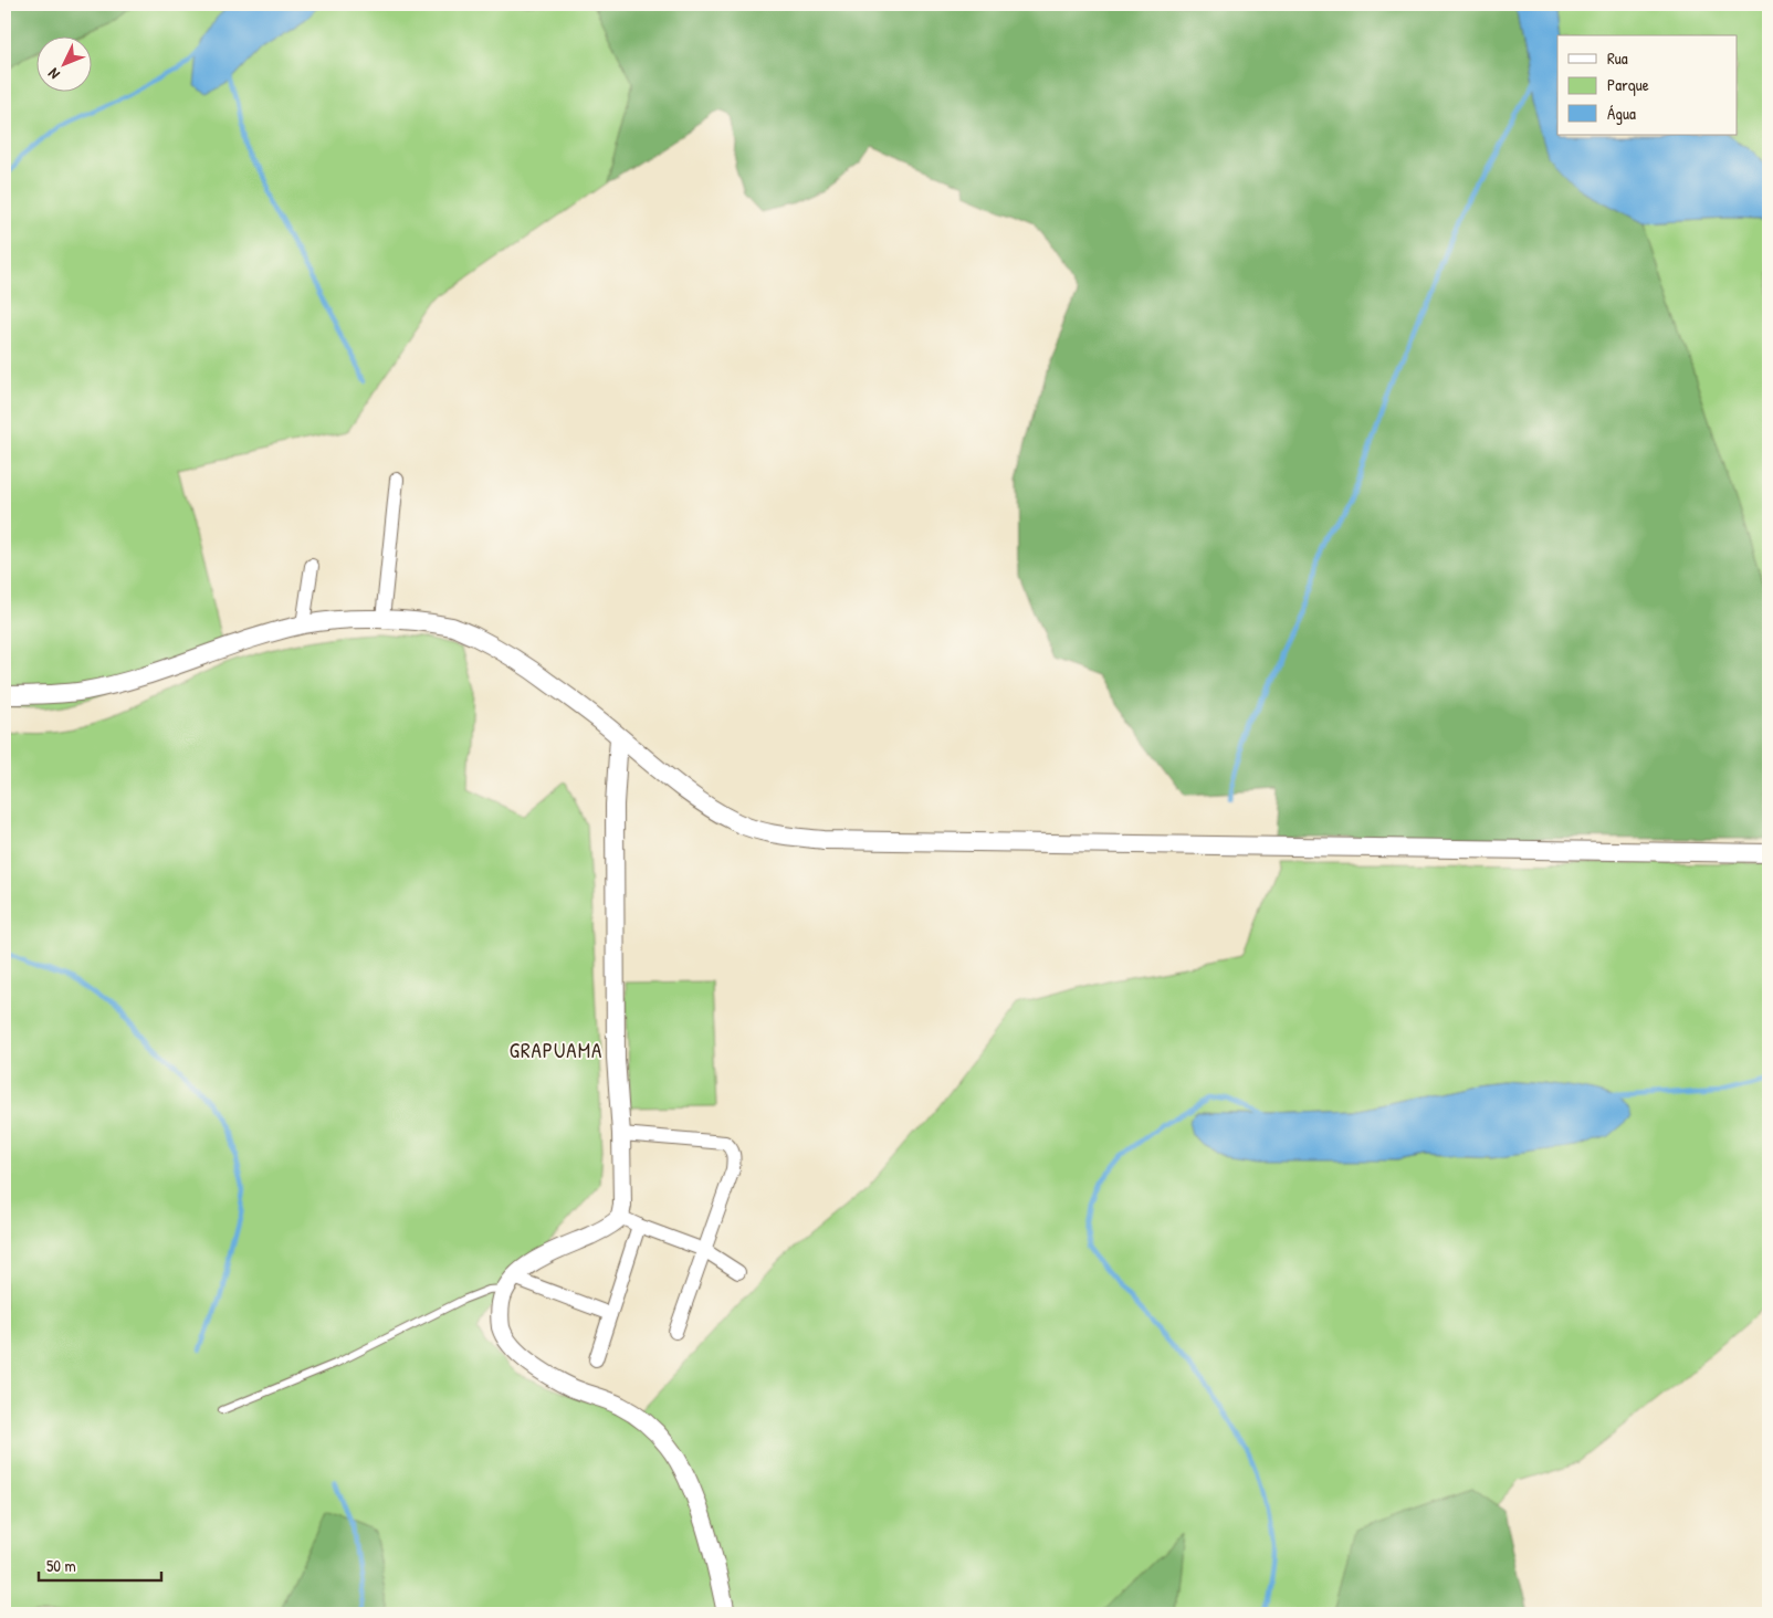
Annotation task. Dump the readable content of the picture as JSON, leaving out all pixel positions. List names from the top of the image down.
{
  "districts": ["GRAPUAMA"],
  "legend": ["Rua", "Parque", "Água"],
  "scale_bar": "50 m",
  "north": "bottom left"
}
